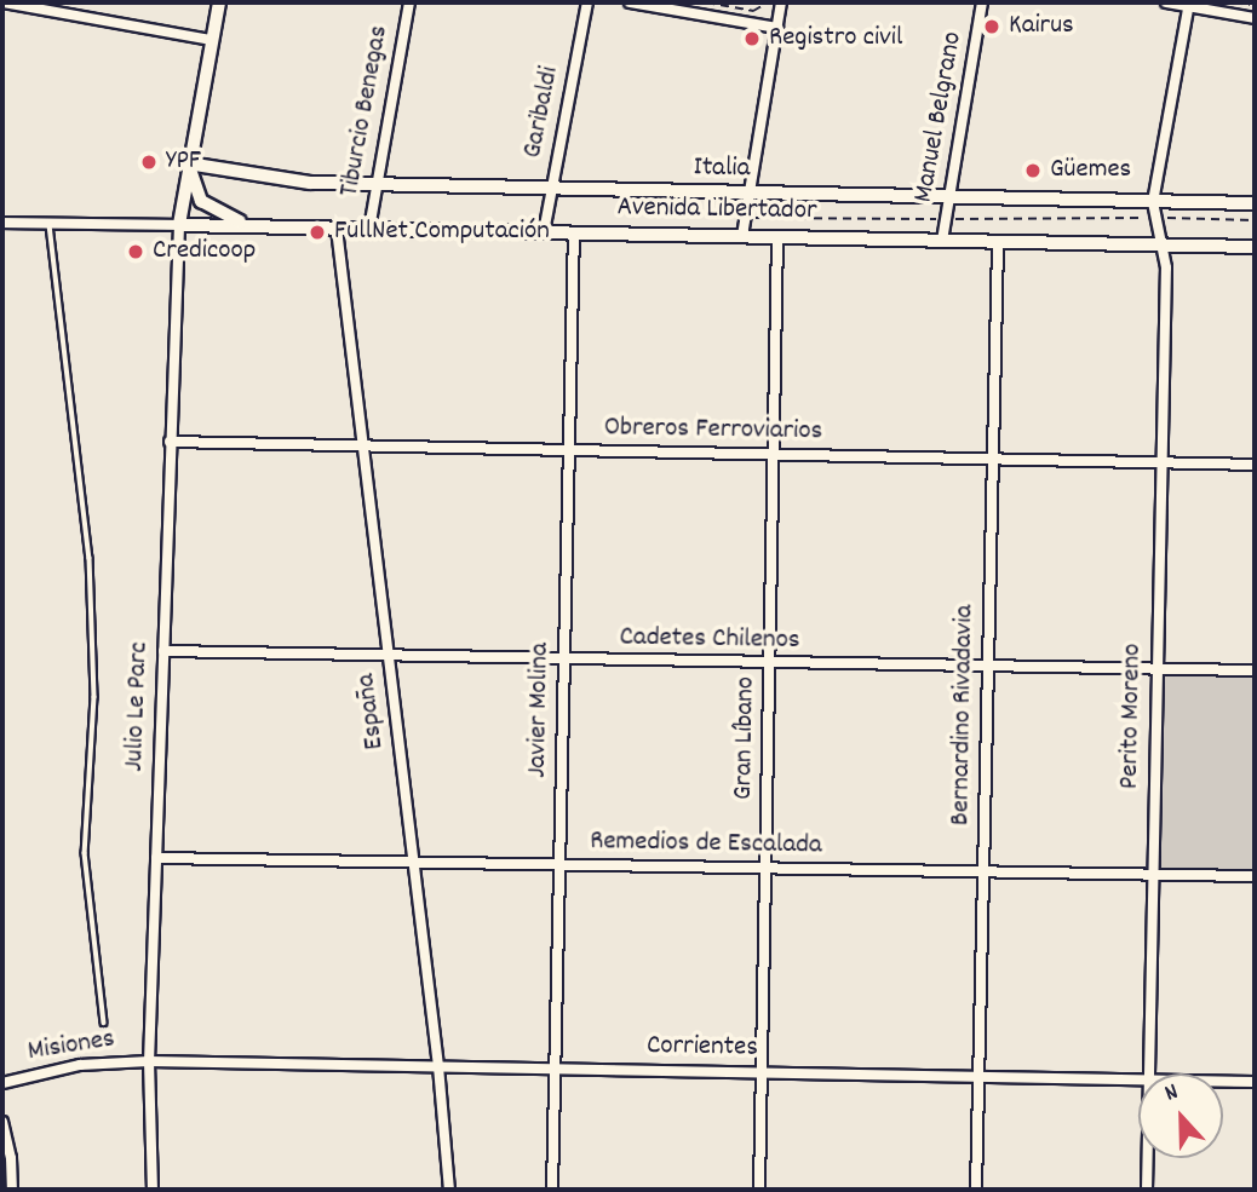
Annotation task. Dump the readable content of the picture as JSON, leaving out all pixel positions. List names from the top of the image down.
{
  "streets": {
    "main road": ["Avenida Libertador"],
    "street": [
      "Tiburcio Benegas",
      "Garibaldi",
      "Manuel Belgrano",
      "Italia",
      "Obreros Ferroviarios",
      "Cadetes Chilenos",
      "Julio Le Parc",
      "Javier Molina",
      "España",
      "Bernardino Rivadavia",
      "Perito Moreno",
      "Gran Líbano",
      "Remedios de Escalada",
      "Misiones",
      "Corrientes"
    ]
  },
  "crossings": [
    ["Tiburcio Benegas", "Italia"],
    ["Tiburcio Benegas", "Avenida Libertador"],
    ["Garibaldi", "Italia"],
    ["Garibaldi", "Avenida Libertador"],
    ["Manuel Belgrano", "Italia"],
    ["Manuel Belgrano", "Avenida Libertador"],
    ["Italia", "Perito Moreno"],
    ["Avenida Libertador", "Julio Le Parc"],
    ["Avenida Libertador", "Javier Molina"],
    ["Avenida Libertador", "España"],
    ["Avenida Libertador", "Bernardino Rivadavia"],
    ["Avenida Libertador", "Perito Moreno"],
    ["Avenida Libertador", "Gran Líbano"],
    ["Obreros Ferroviarios", "Julio Le Parc"],
    ["Obreros Ferroviarios", "Javier Molina"],
    ["Obreros Ferroviarios", "España"],
    ["Obreros Ferroviarios", "Bernardino Rivadavia"],
    ["Obreros Ferroviarios", "Perito Moreno"],
    ["Obreros Ferroviarios", "Gran Líbano"],
    ["Cadetes Chilenos", "Julio Le Parc"],
    ["Cadetes Chilenos", "Javier Molina"],
    ["Cadetes Chilenos", "España"],
    ["Cadetes Chilenos", "Bernardino Rivadavia"],
    ["Cadetes Chilenos", "Perito Moreno"],
    ["Cadetes Chilenos", "Gran Líbano"],
    ["Julio Le Parc", "Remedios de Escalada"],
    ["Julio Le Parc", "Misiones"],
    ["Julio Le Parc", "Corrientes"],
    ["Javier Molina", "Remedios de Escalada"],
    ["Javier Molina", "Corrientes"],
    ["España", "Remedios de Escalada"],
    ["España", "Corrientes"],
    ["Bernardino Rivadavia", "Remedios de Escalada"],
    ["Bernardino Rivadavia", "Corrientes"],
    ["Perito Moreno", "Remedios de Escalada"],
    ["Gran Líbano", "Remedios de Escalada"],
    ["Gran Líbano", "Corrientes"],
    ["Misiones", "Corrientes"]
  ],
  "places": [
    "Kairus",
    "Registro civil",
    "YPF",
    "Güemes",
    "FullNet Computación",
    "Credicoop"
  ],
  "north": "top"
}
